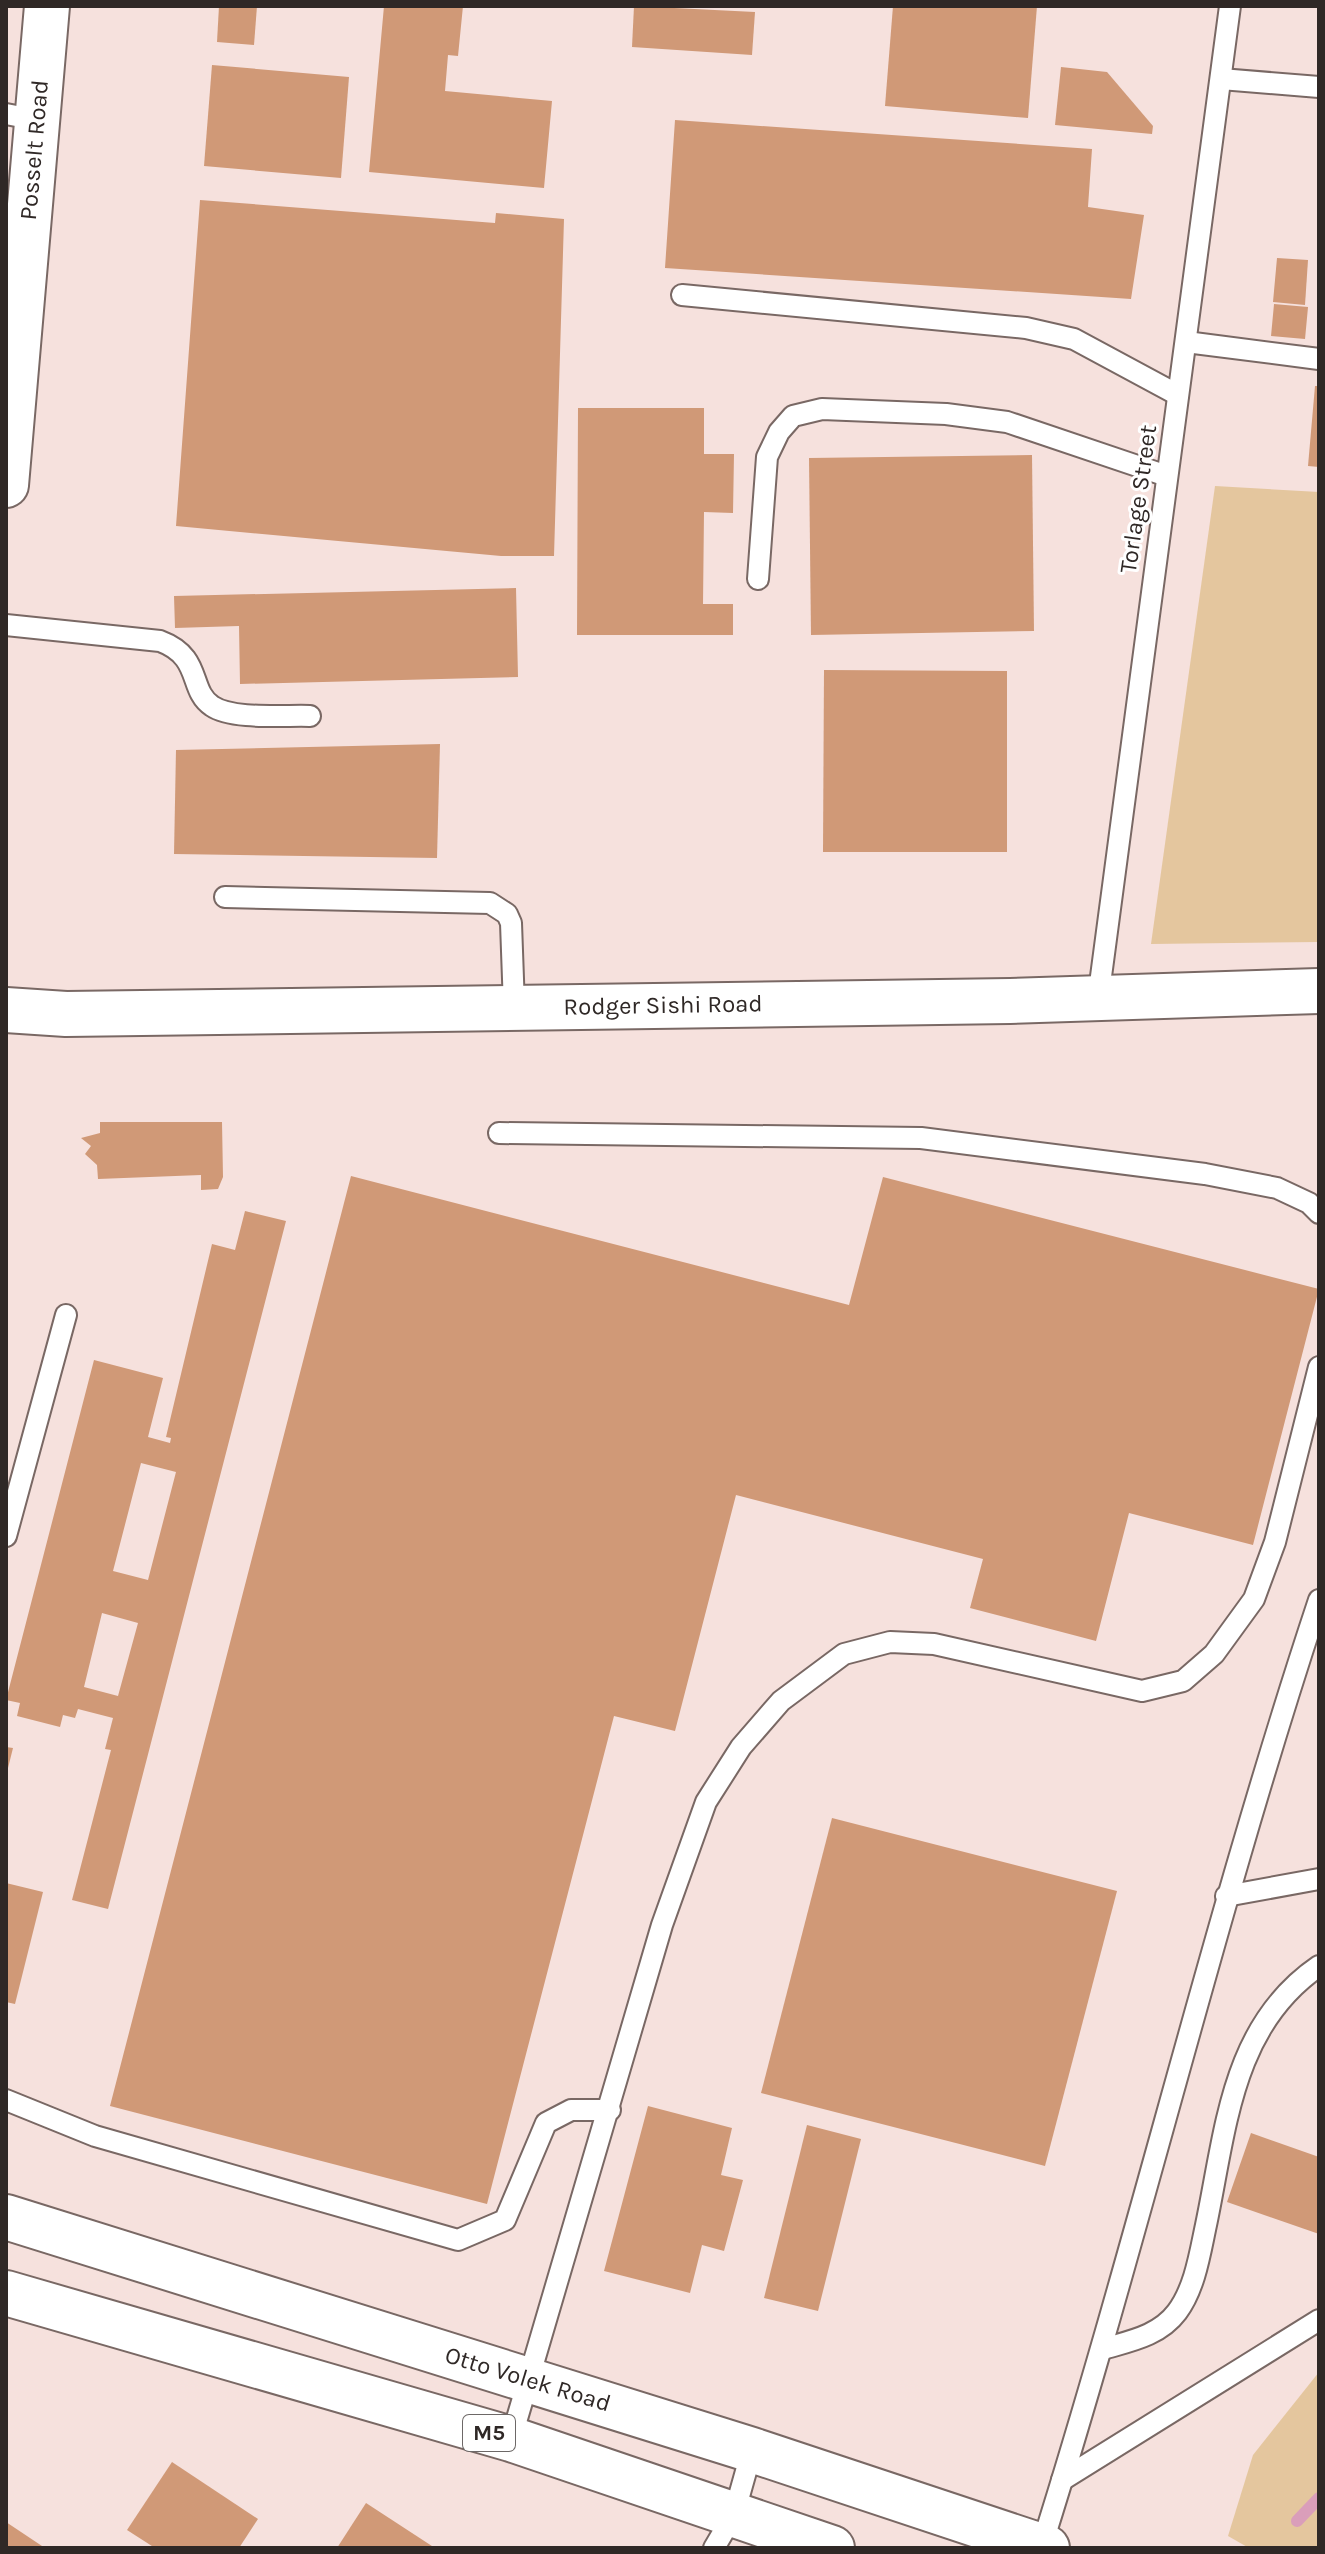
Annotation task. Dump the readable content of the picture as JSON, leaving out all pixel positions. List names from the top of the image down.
{
  "streets": {
    "main road": [
      "Posselt Road",
      "Rodger Sishi Road",
      "Otto Volek Road",
      "M5"
    ],
    "lane": ["Torlage Street"]
  },
  "crossings": [
    ["Torlage Street", "Rodger Sishi Road"]
  ]
}
